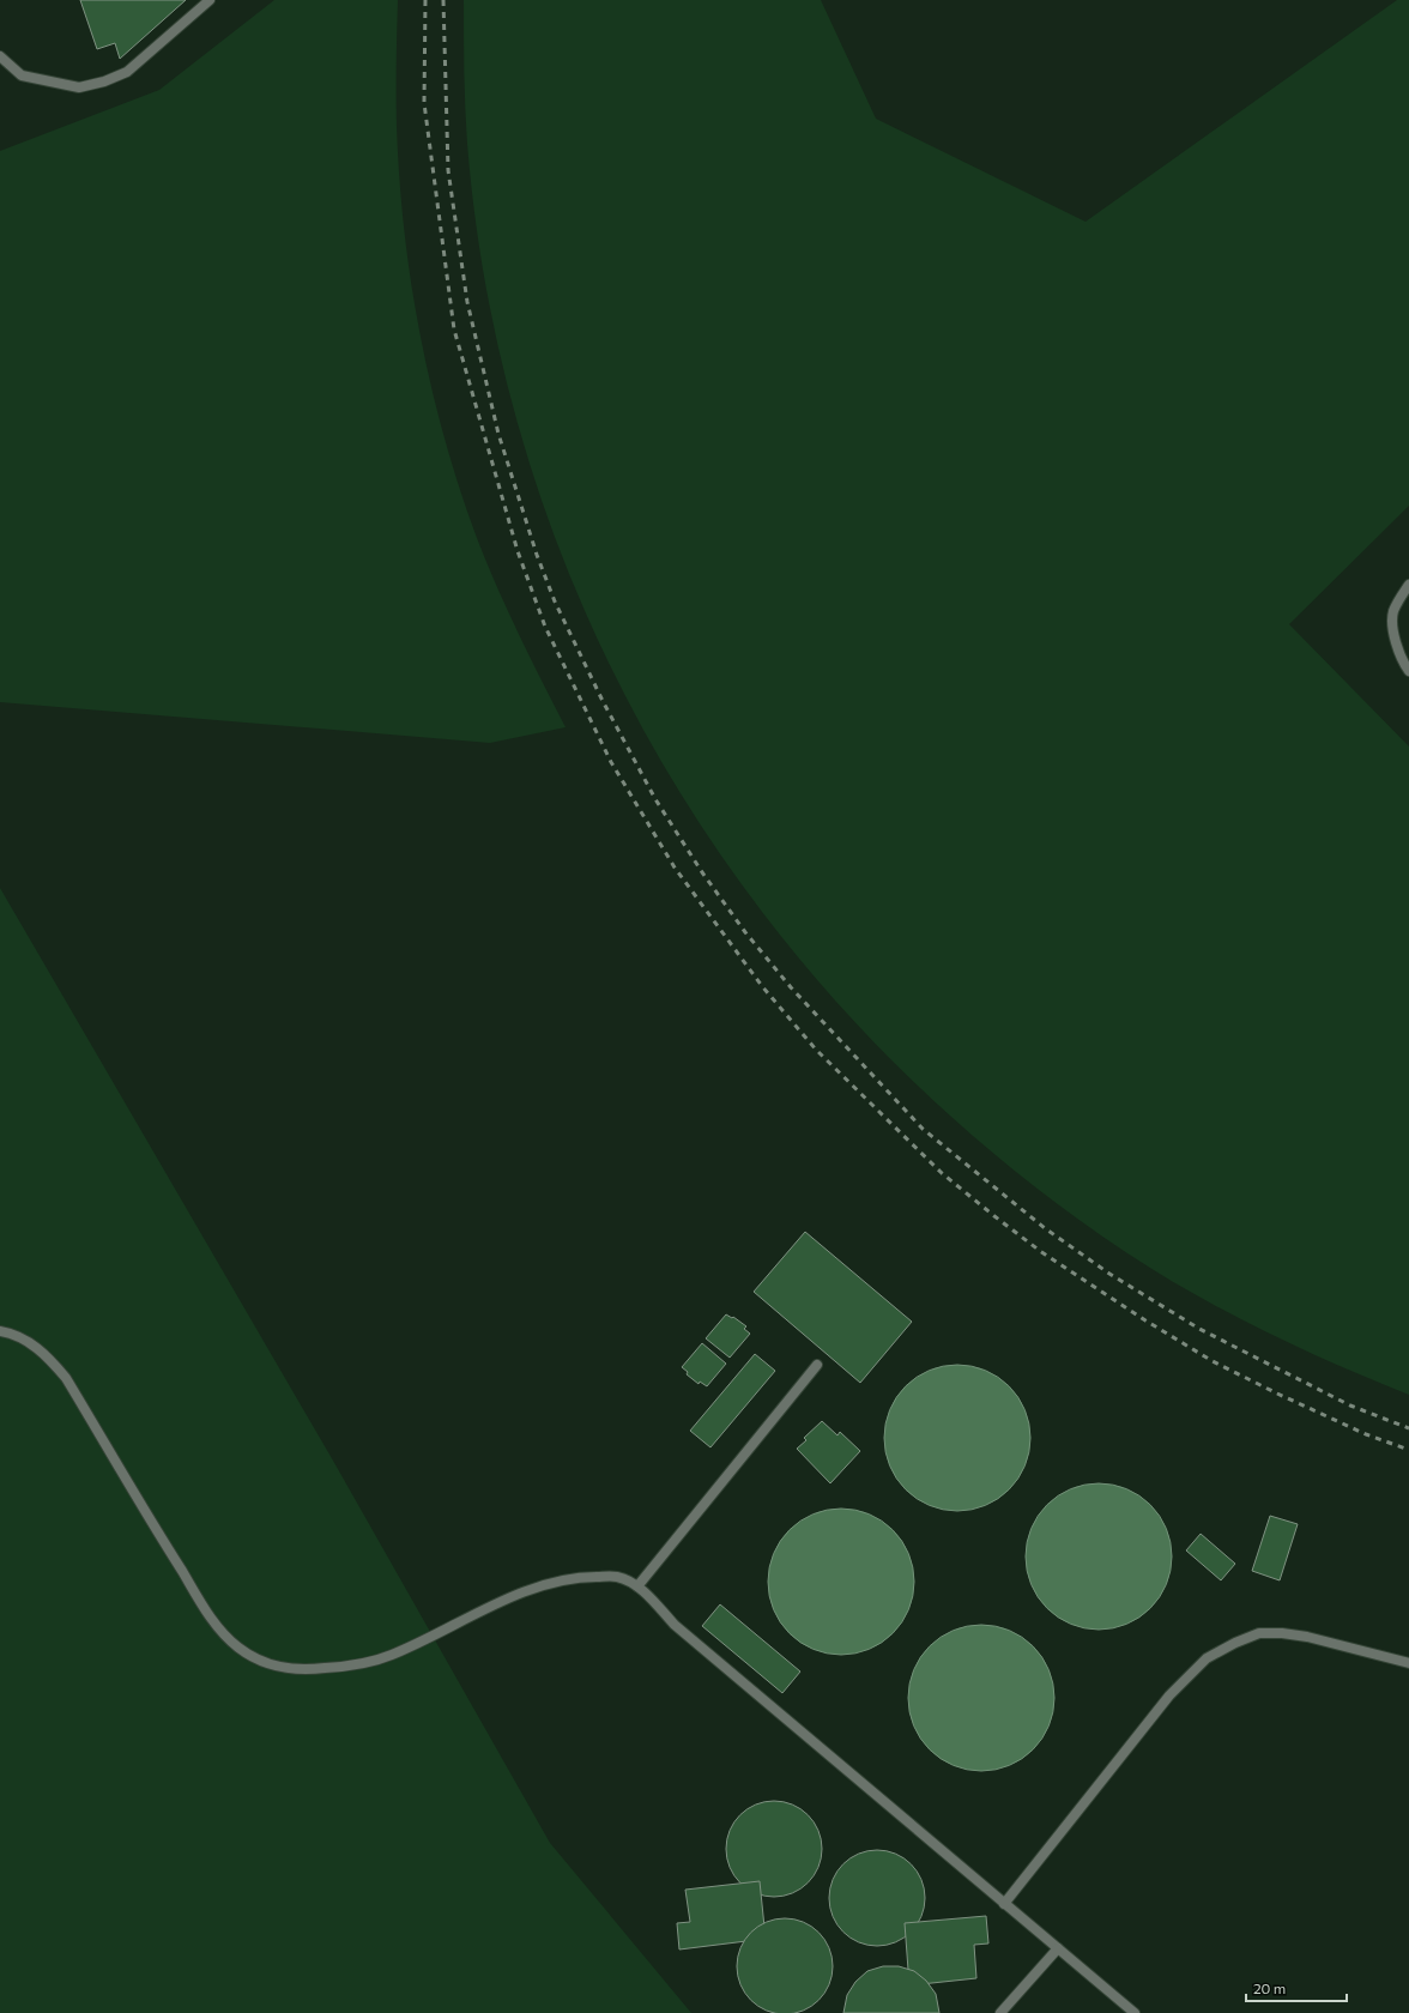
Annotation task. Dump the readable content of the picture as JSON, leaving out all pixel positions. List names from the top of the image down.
{
  "scale_bar": "20 m"
}
